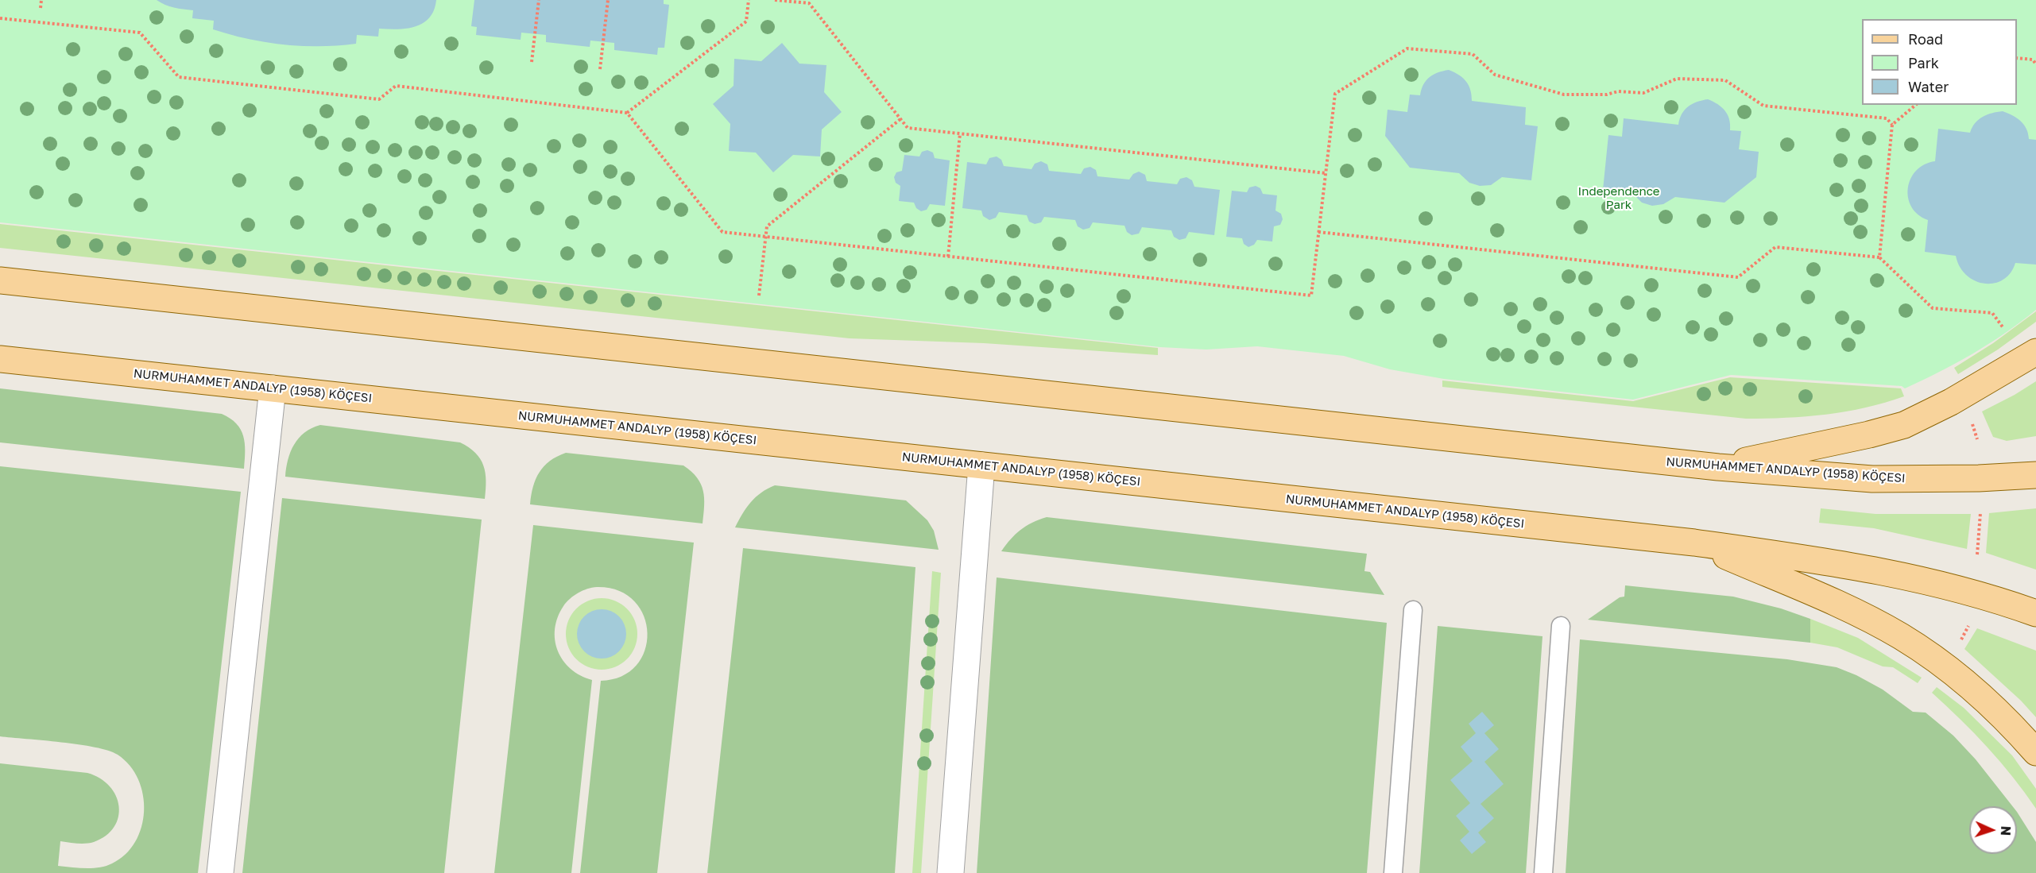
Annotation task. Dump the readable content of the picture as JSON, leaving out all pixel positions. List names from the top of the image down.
{
  "streets": {
    "main road": ["NURMUHAMMET ANDALYP (1958) KÖÇESI"]
  },
  "parks": ["Independence Park"],
  "legend": ["Road", "Park", "Water"],
  "north": "right"
}
